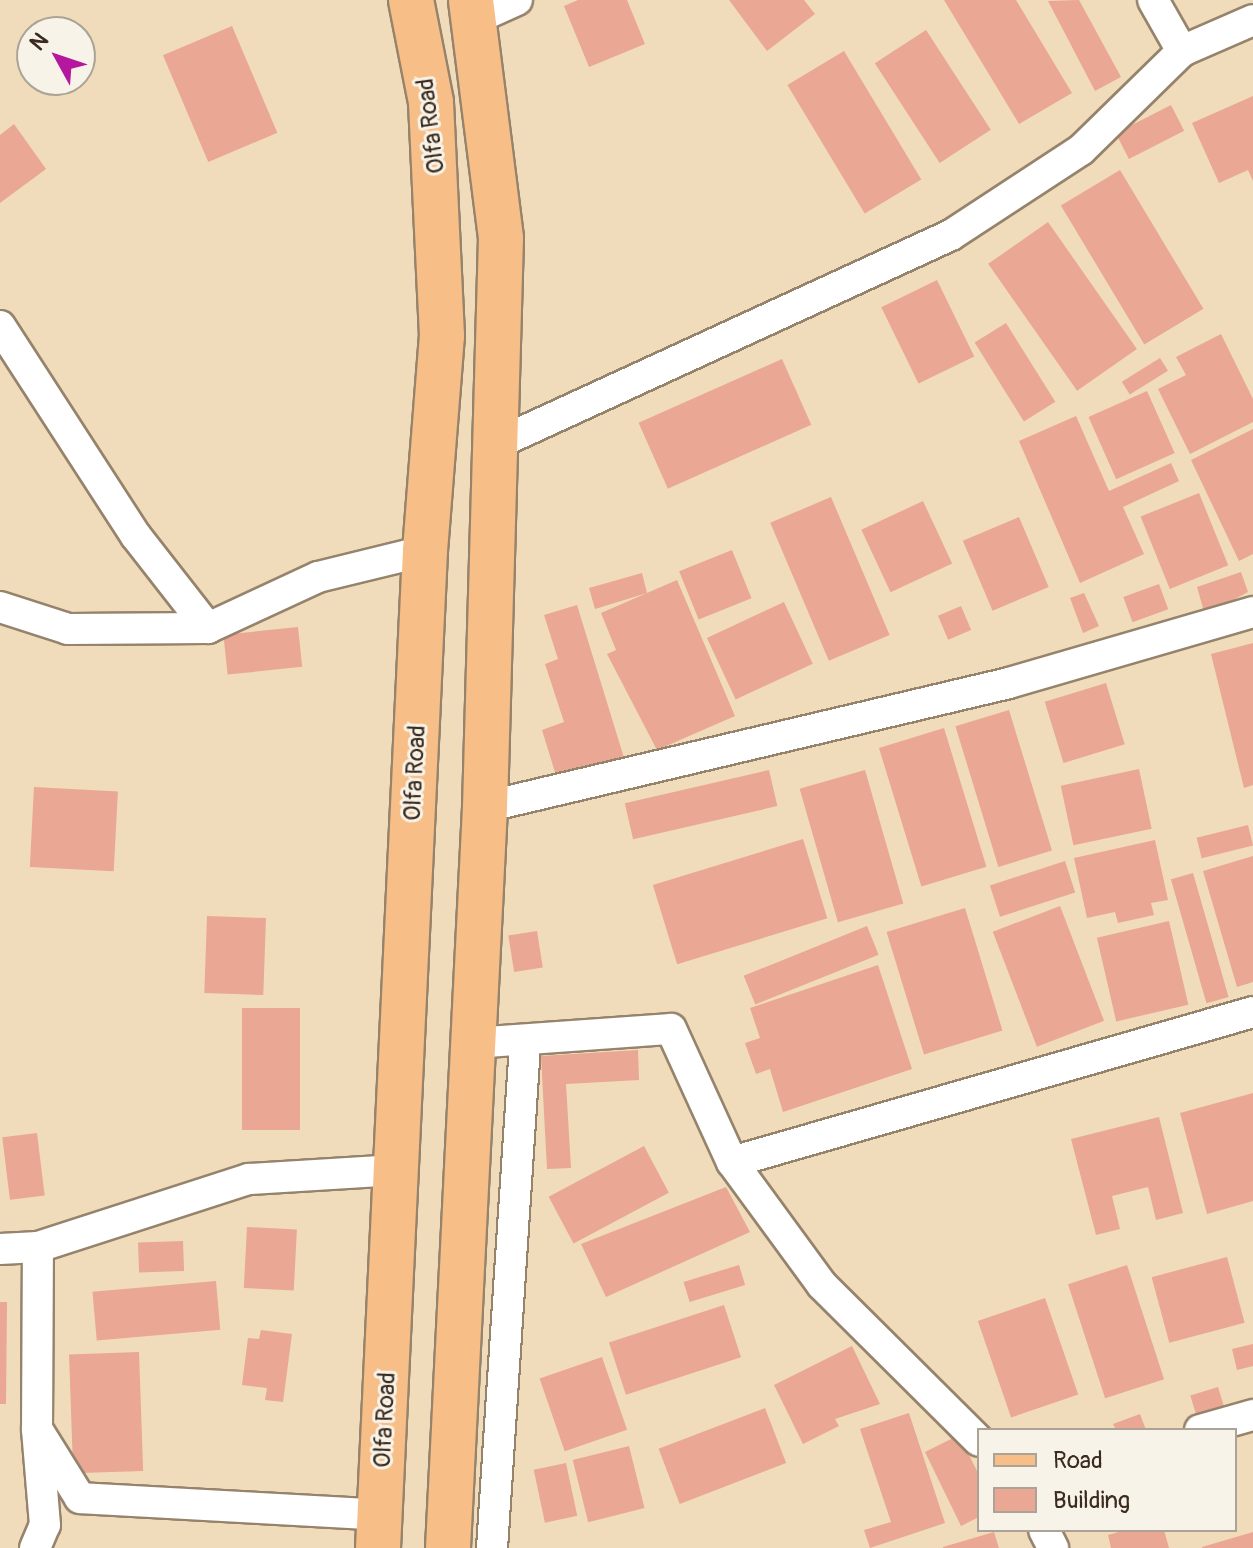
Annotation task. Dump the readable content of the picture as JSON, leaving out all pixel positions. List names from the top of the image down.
{
  "streets": {
    "main road": ["Olfa Road"]
  },
  "legend": ["Road", "Building"],
  "north": "top left"
}
